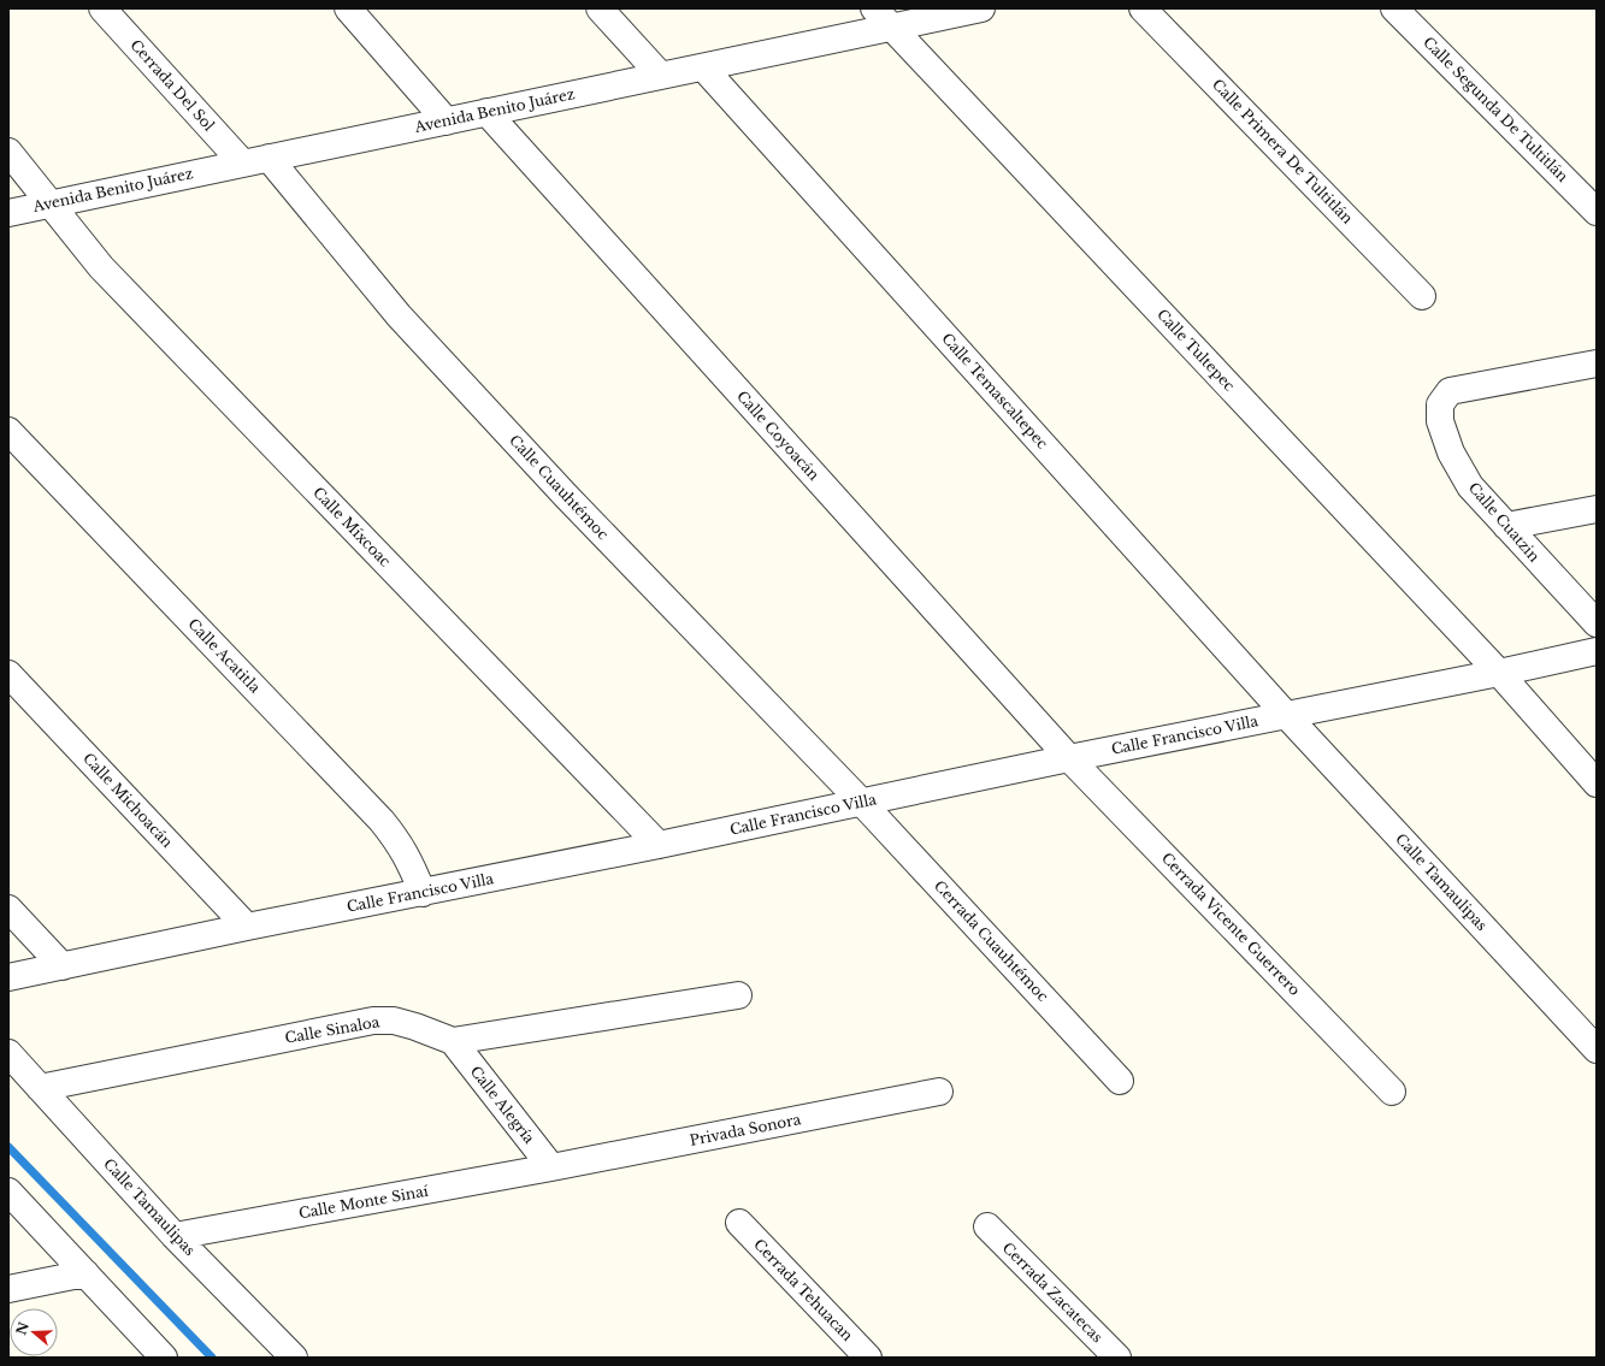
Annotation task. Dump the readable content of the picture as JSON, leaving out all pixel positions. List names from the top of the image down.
{
  "streets": {
    "street": [
      "Cerrada Del Sol",
      "Calle Segunda De Tultitlán",
      "Avenida Benito Juárez",
      "Calle Primera De Tultitlán",
      "Calle Tultepec",
      "Calle Temascaltepec",
      "Calle Coyoacán",
      "Calle Cuauhtémoc",
      "Calle Cuatzin",
      "Calle Míxcoac",
      "Calle Acatitla",
      "Calle Francisco Villa",
      "Calle Michoacán",
      "Calle Tamaulipas",
      "Cerrada Vicente Guerrero",
      "Cerrada Cuauhtémoc",
      "Calle Sinaloa",
      "Calle Alegría",
      "Privada Sonora",
      "Calle Monte Sinaí",
      "Cerrada Tehuacan",
      "Cerrada Zacatecas"
    ]
  },
  "crossings": [
    ["Cerrada Del Sol", "Avenida Benito Juárez"],
    ["Avenida Benito Juárez", "Calle Tultepec"],
    ["Avenida Benito Juárez", "Calle Temascaltepec"],
    ["Avenida Benito Juárez", "Calle Coyoacán"],
    ["Avenida Benito Juárez", "Calle Cuauhtémoc"],
    ["Avenida Benito Juárez", "Calle Míxcoac"],
    ["Calle Tultepec", "Calle Francisco Villa"],
    ["Calle Temascaltepec", "Calle Francisco Villa"],
    ["Calle Temascaltepec", "Calle Tamaulipas"],
    ["Calle Coyoacán", "Calle Francisco Villa"],
    ["Calle Coyoacán", "Cerrada Vicente Guerrero"],
    ["Calle Cuauhtémoc", "Calle Francisco Villa"],
    ["Calle Cuauhtémoc", "Cerrada Cuauhtémoc"],
    ["Calle Míxcoac", "Calle Francisco Villa"],
    ["Calle Acatitla", "Calle Francisco Villa"],
    ["Calle Francisco Villa", "Calle Michoacán"],
    ["Calle Francisco Villa", "Calle Tamaulipas"],
    ["Calle Francisco Villa", "Cerrada Vicente Guerrero"],
    ["Calle Francisco Villa", "Cerrada Cuauhtémoc"],
    ["Calle Tamaulipas", "Calle Sinaloa"],
    ["Calle Tamaulipas", "Calle Monte Sinaí"],
    ["Calle Sinaloa", "Calle Alegría"],
    ["Calle Alegría", "Privada Sonora"],
    ["Calle Alegría", "Calle Monte Sinaí"],
    ["Privada Sonora", "Calle Monte Sinaí"]
  ],
  "north": "left"
}
